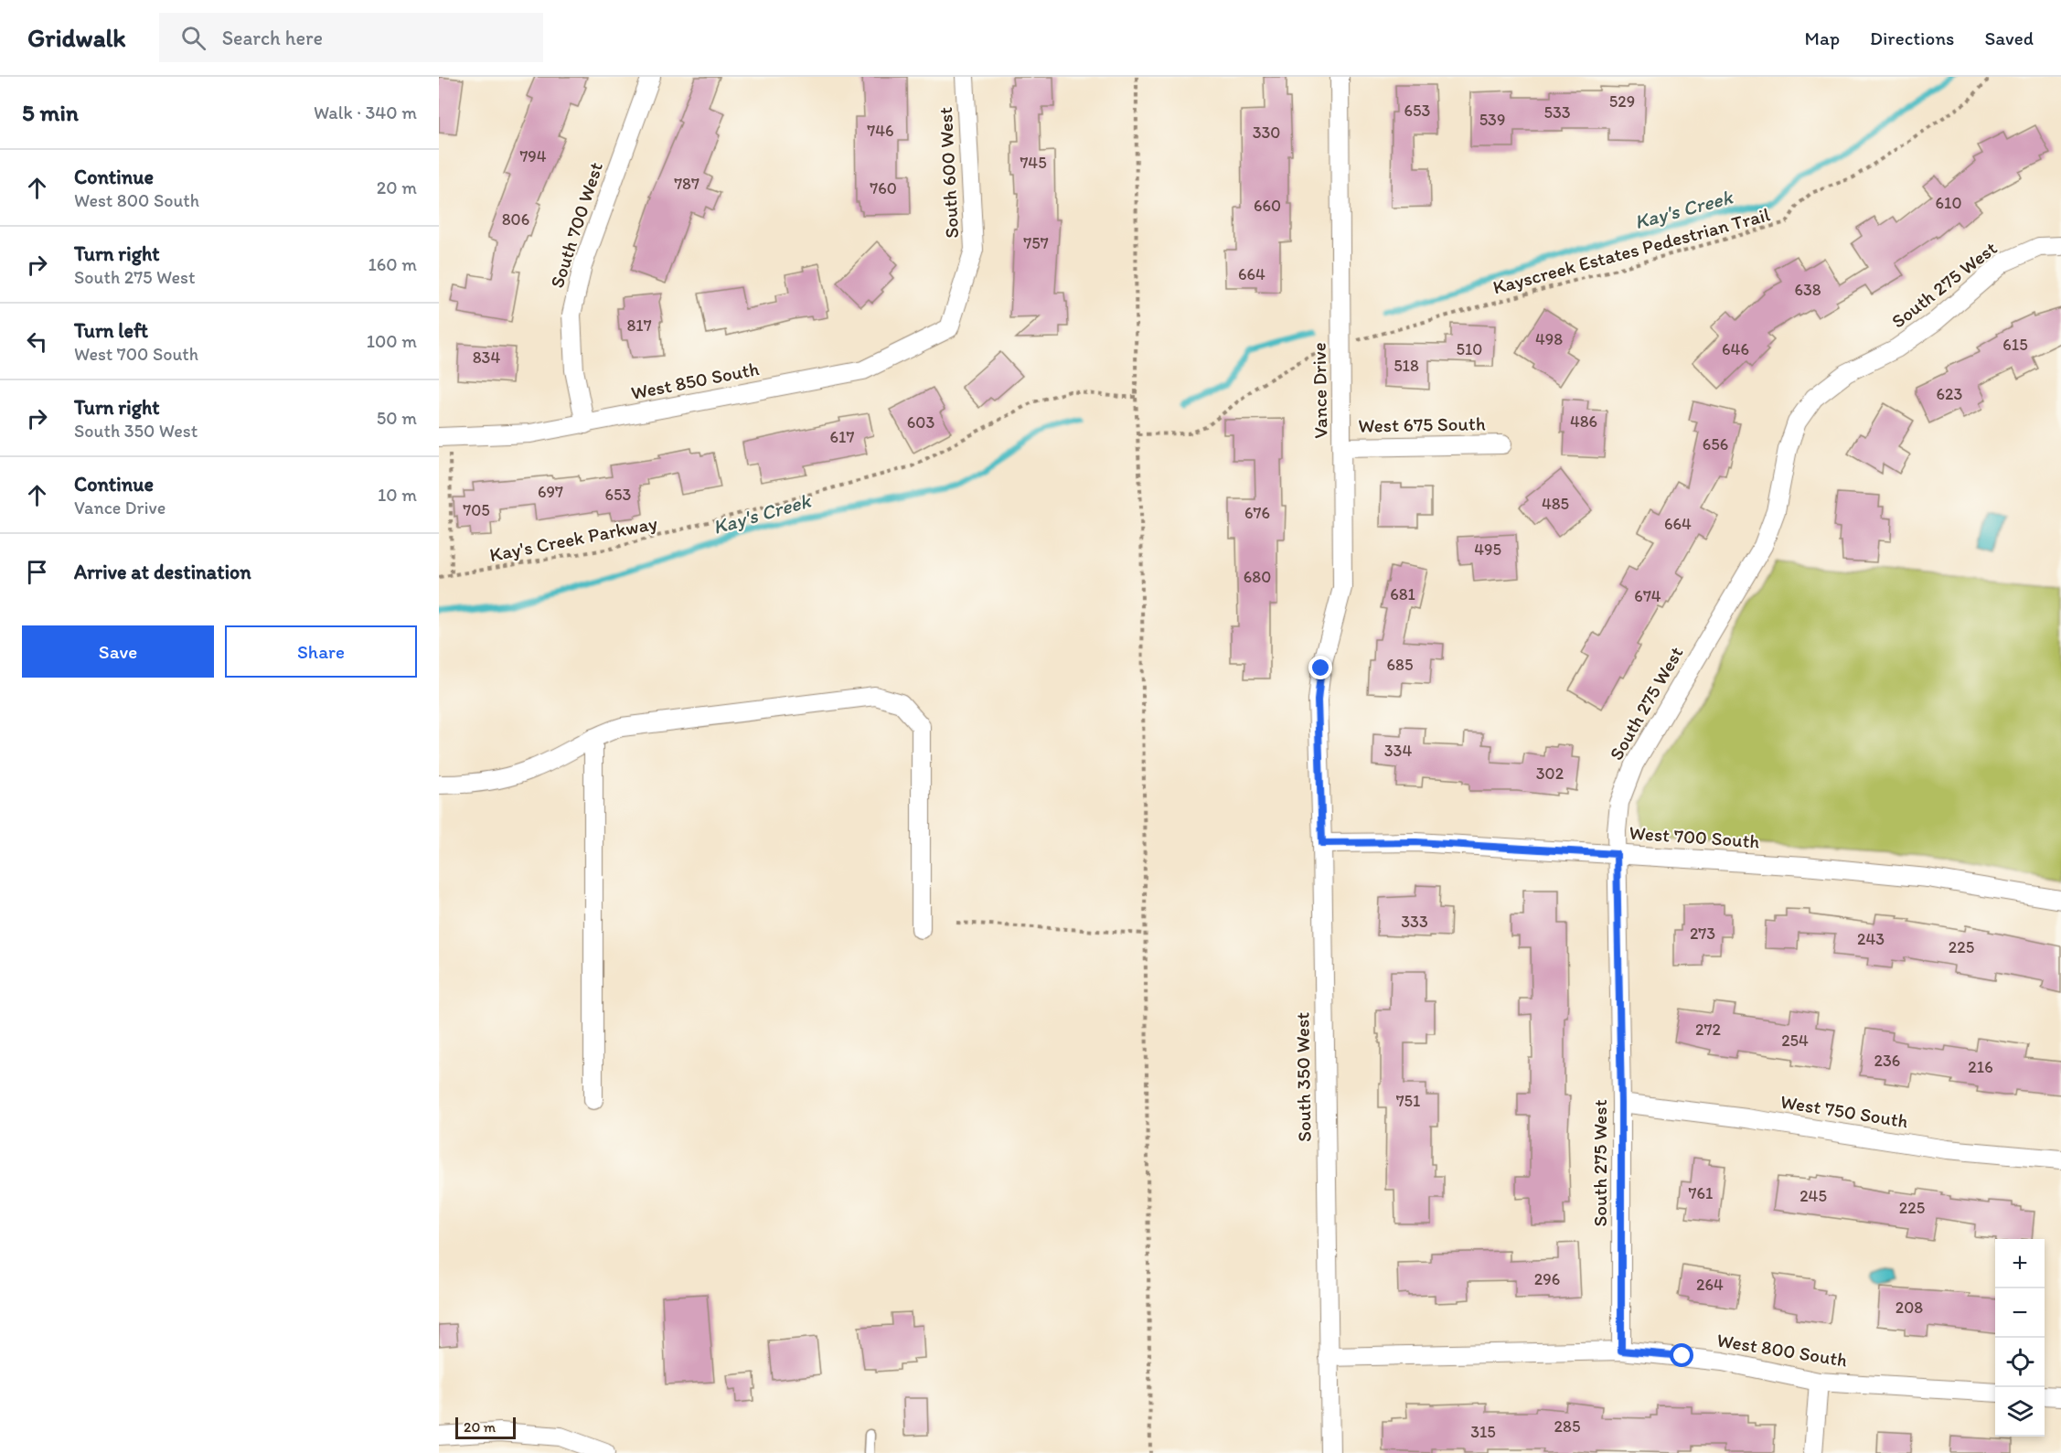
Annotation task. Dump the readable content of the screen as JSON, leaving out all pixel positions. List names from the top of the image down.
{
  "streets": {
    "street": [
      "South 600 West",
      "South 700 West",
      "South 275 West",
      "West 850 South",
      "Vance Drive",
      "West 675 South",
      "West 700 South",
      "South 350 West",
      "West 750 South",
      "West 800 South"
    ],
    "path": ["Kayscreek Estates Pedestrian Trail", "Kay's Creek Parkway"]
  },
  "crossings": [
    ["South 600 West", "West 850 South"],
    ["South 700 West", "West 850 South"],
    ["South 275 West", "West 700 South"],
    ["South 275 West", "West 750 South"],
    ["South 275 West", "West 800 South"],
    ["Vance Drive", "West 675 South"],
    ["Vance Drive", "South 350 West"],
    ["West 700 South", "South 350 West"],
    ["South 350 West", "West 800 South"]
  ],
  "water": ["Kay's Creek"],
  "house_numbers": [
    "529",
    "653",
    "533",
    "539",
    "746",
    "330",
    "794",
    "745",
    "787",
    "760",
    "610",
    "660",
    "806",
    "757",
    "664",
    "638",
    "817",
    "498",
    "615",
    "510",
    "646",
    "834",
    "518",
    "623",
    "486",
    "603",
    "617",
    "656",
    "697",
    "653",
    "485",
    "705",
    "676",
    "664",
    "495",
    "680",
    "681",
    "674",
    "685",
    "334",
    "302",
    "333",
    "273",
    "243",
    "225",
    "272",
    "254",
    "236",
    "216",
    "751",
    "761",
    "245",
    "225",
    "296",
    "264",
    "208",
    "285",
    "315"
  ],
  "scale_bar": "20 m",
  "page": {
    "header": "Gridwalk",
    "search": "Search here",
    "nav": ["Map", "Directions", "Saved"],
    "heading": ["5 min", "Walk · 340 m"],
    "list": [
      ["Continue", "West 800 South", "20 m"],
      ["Turn right", "South 275 West", "160 m"],
      ["Turn left", "West 700 South", "100 m"],
      ["Turn right", "South 350 West", "50 m"],
      ["Continue", "Vance Drive", "10 m"],
      "Arrive at destination"
    ],
    "buttons": ["Save", "Share"],
    "map_buttons": ["+", "−"],
    "scale": "20 m"
  }
}
